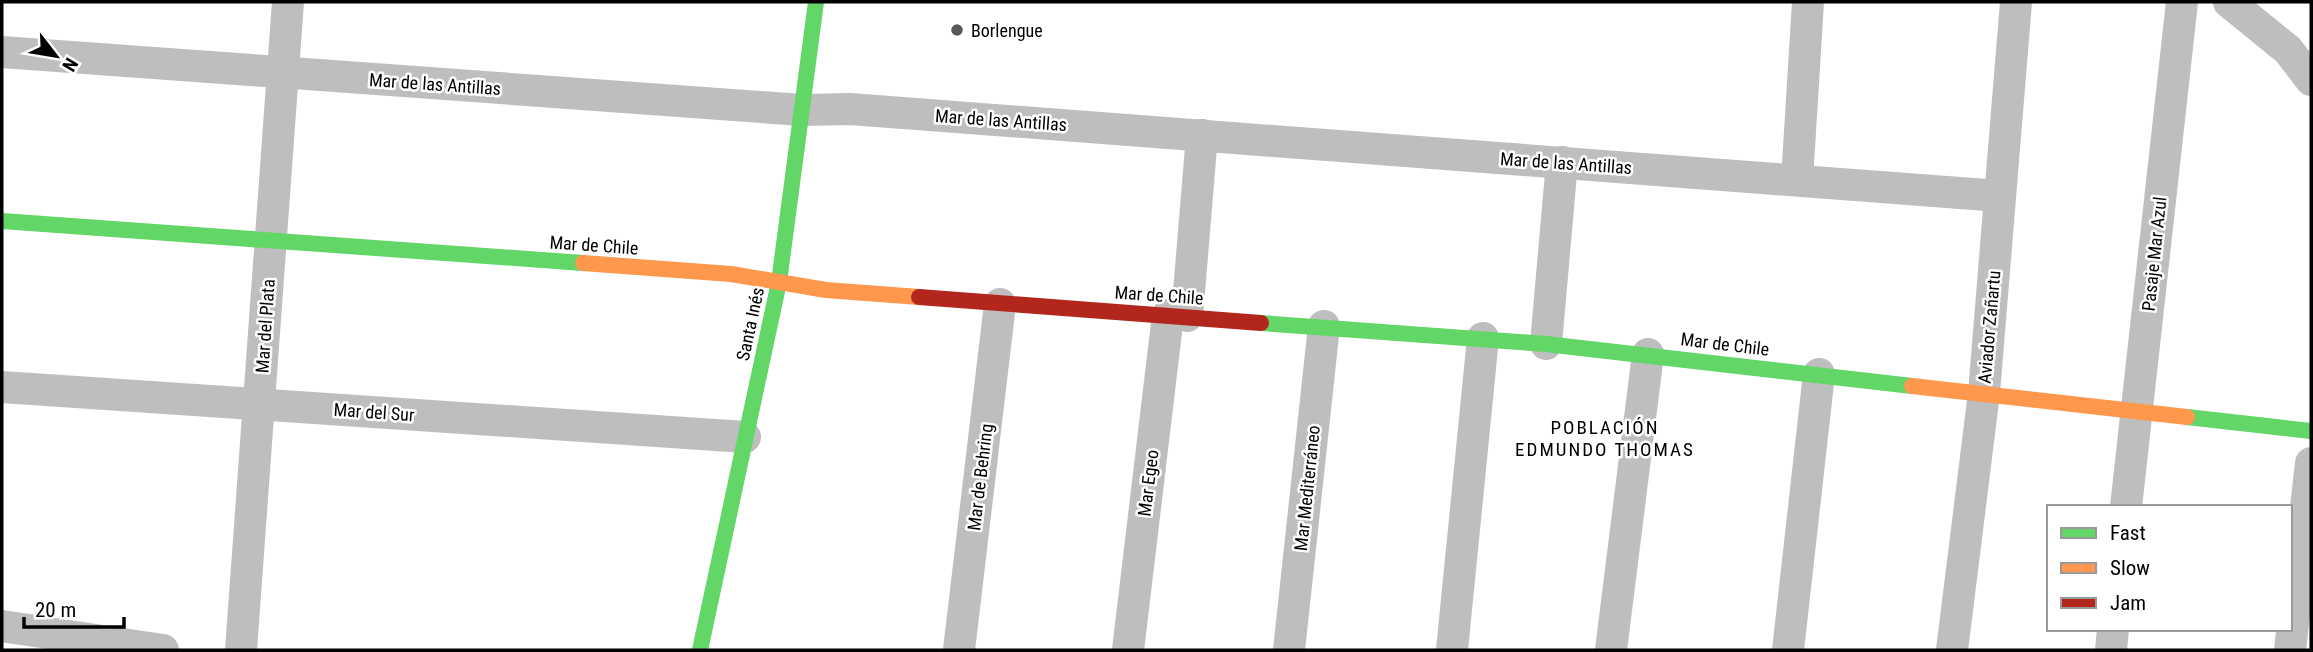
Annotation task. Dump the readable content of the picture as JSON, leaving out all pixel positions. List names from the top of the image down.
{
  "streets": {
    "street": [
      "Mar de las Antillas",
      "Mar de Chile",
      "Pasaje Mar Azul",
      "Santa Inés",
      "Mar del Plata",
      "Aviador Zañartu",
      "Mar del Sur",
      "Mar de Behring",
      "Mar Egeo",
      "Mar Mediterráneo"
    ]
  },
  "crossings": [
    ["Mar de las Antillas", "Santa Inés"],
    ["Mar de las Antillas", "Mar del Plata"],
    ["Mar de las Antillas", "Aviador Zañartu"],
    ["Mar de las Antillas", "Mar Egeo"],
    ["Mar de Chile", "Pasaje Mar Azul"],
    ["Mar de Chile", "Santa Inés"],
    ["Mar de Chile", "Mar del Plata"],
    ["Mar de Chile", "Aviador Zañartu"],
    ["Mar de Chile", "Mar de Behring"],
    ["Mar de Chile", "Mar Egeo"],
    ["Mar de Chile", "Mar Mediterráneo"],
    ["Santa Inés", "Mar del Sur"],
    ["Mar del Plata", "Mar del Sur"]
  ],
  "districts": ["POBLACIÓN EDMUNDO THOMAS"],
  "places": ["Borlengue"],
  "legend": ["Fast", "Slow", "Jam"],
  "scale_bar": "20 m",
  "north": "bottom right"
}
